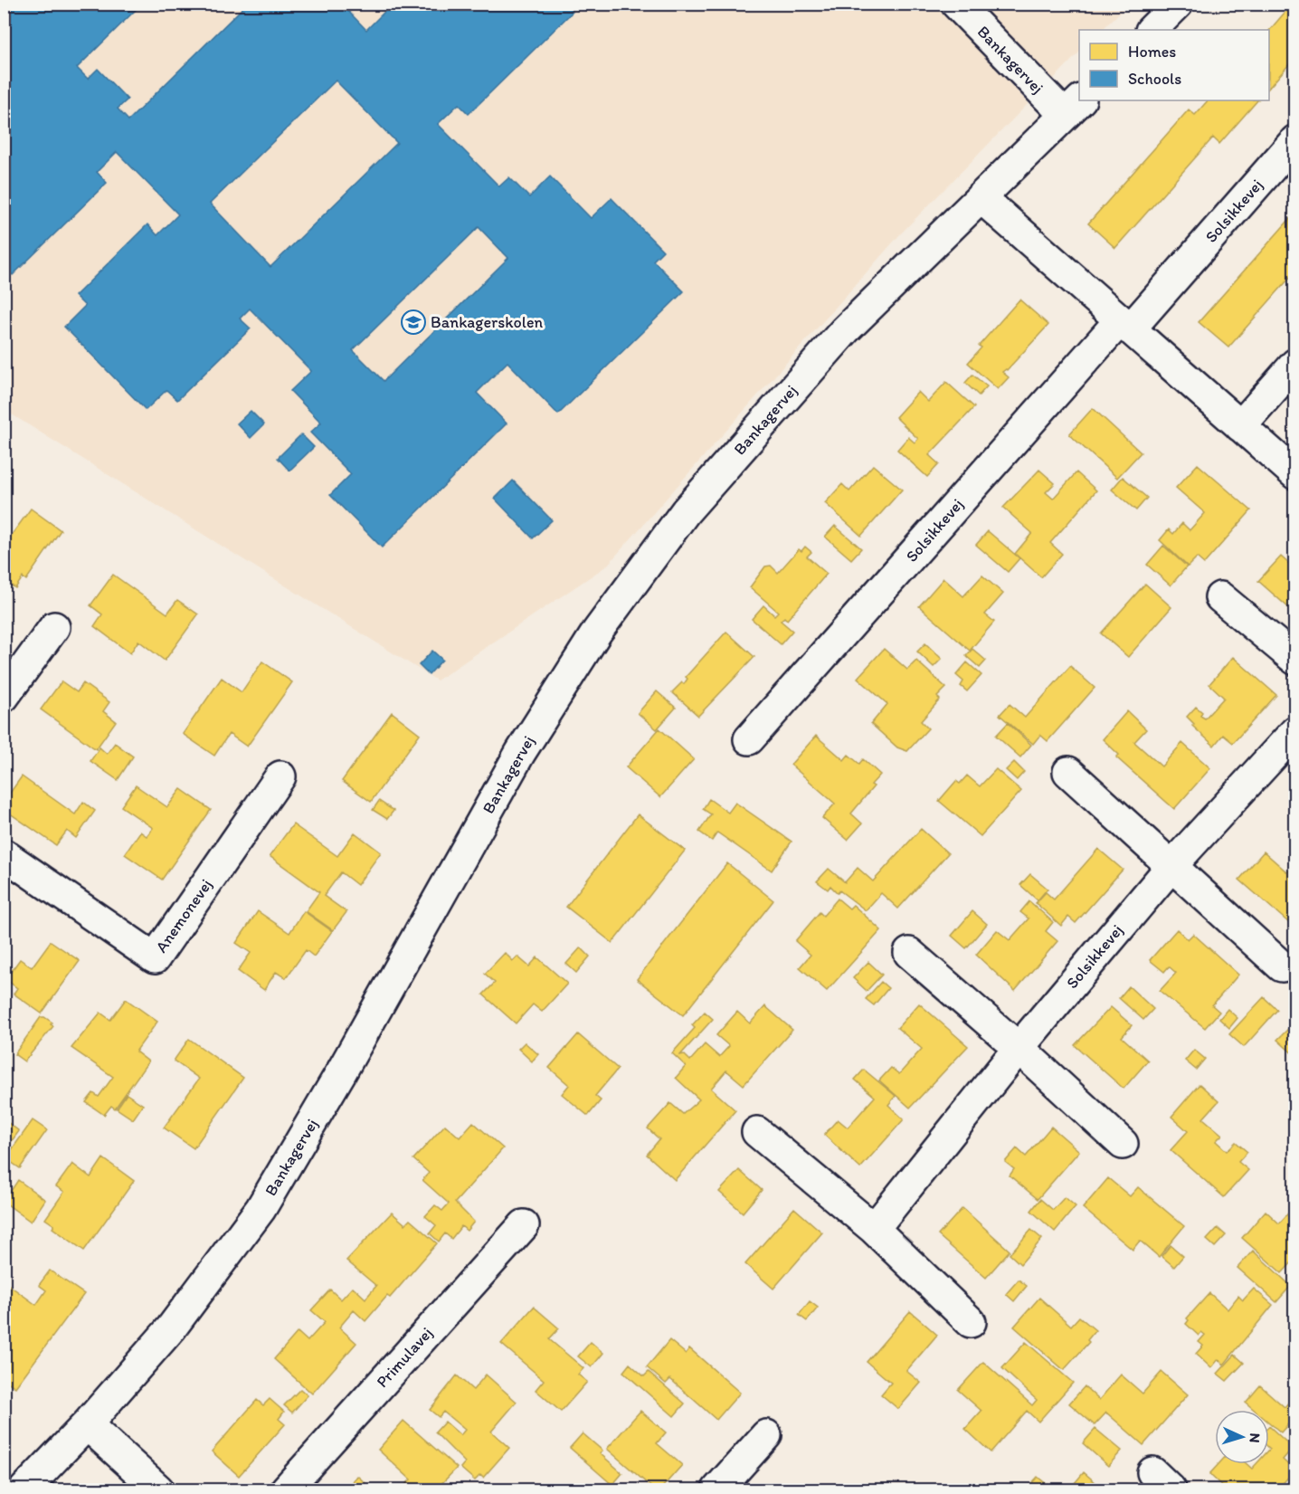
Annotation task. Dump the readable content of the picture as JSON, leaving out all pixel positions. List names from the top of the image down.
{
  "streets": {
    "street": [
      "Bankagervej",
      "Solsikkevej",
      "Anemonevej",
      "Primulavej"
    ]
  },
  "places": {
    "school or university": ["Bankagerskolen"]
  },
  "legend": ["Homes", "Schools"],
  "north": "right"
}
